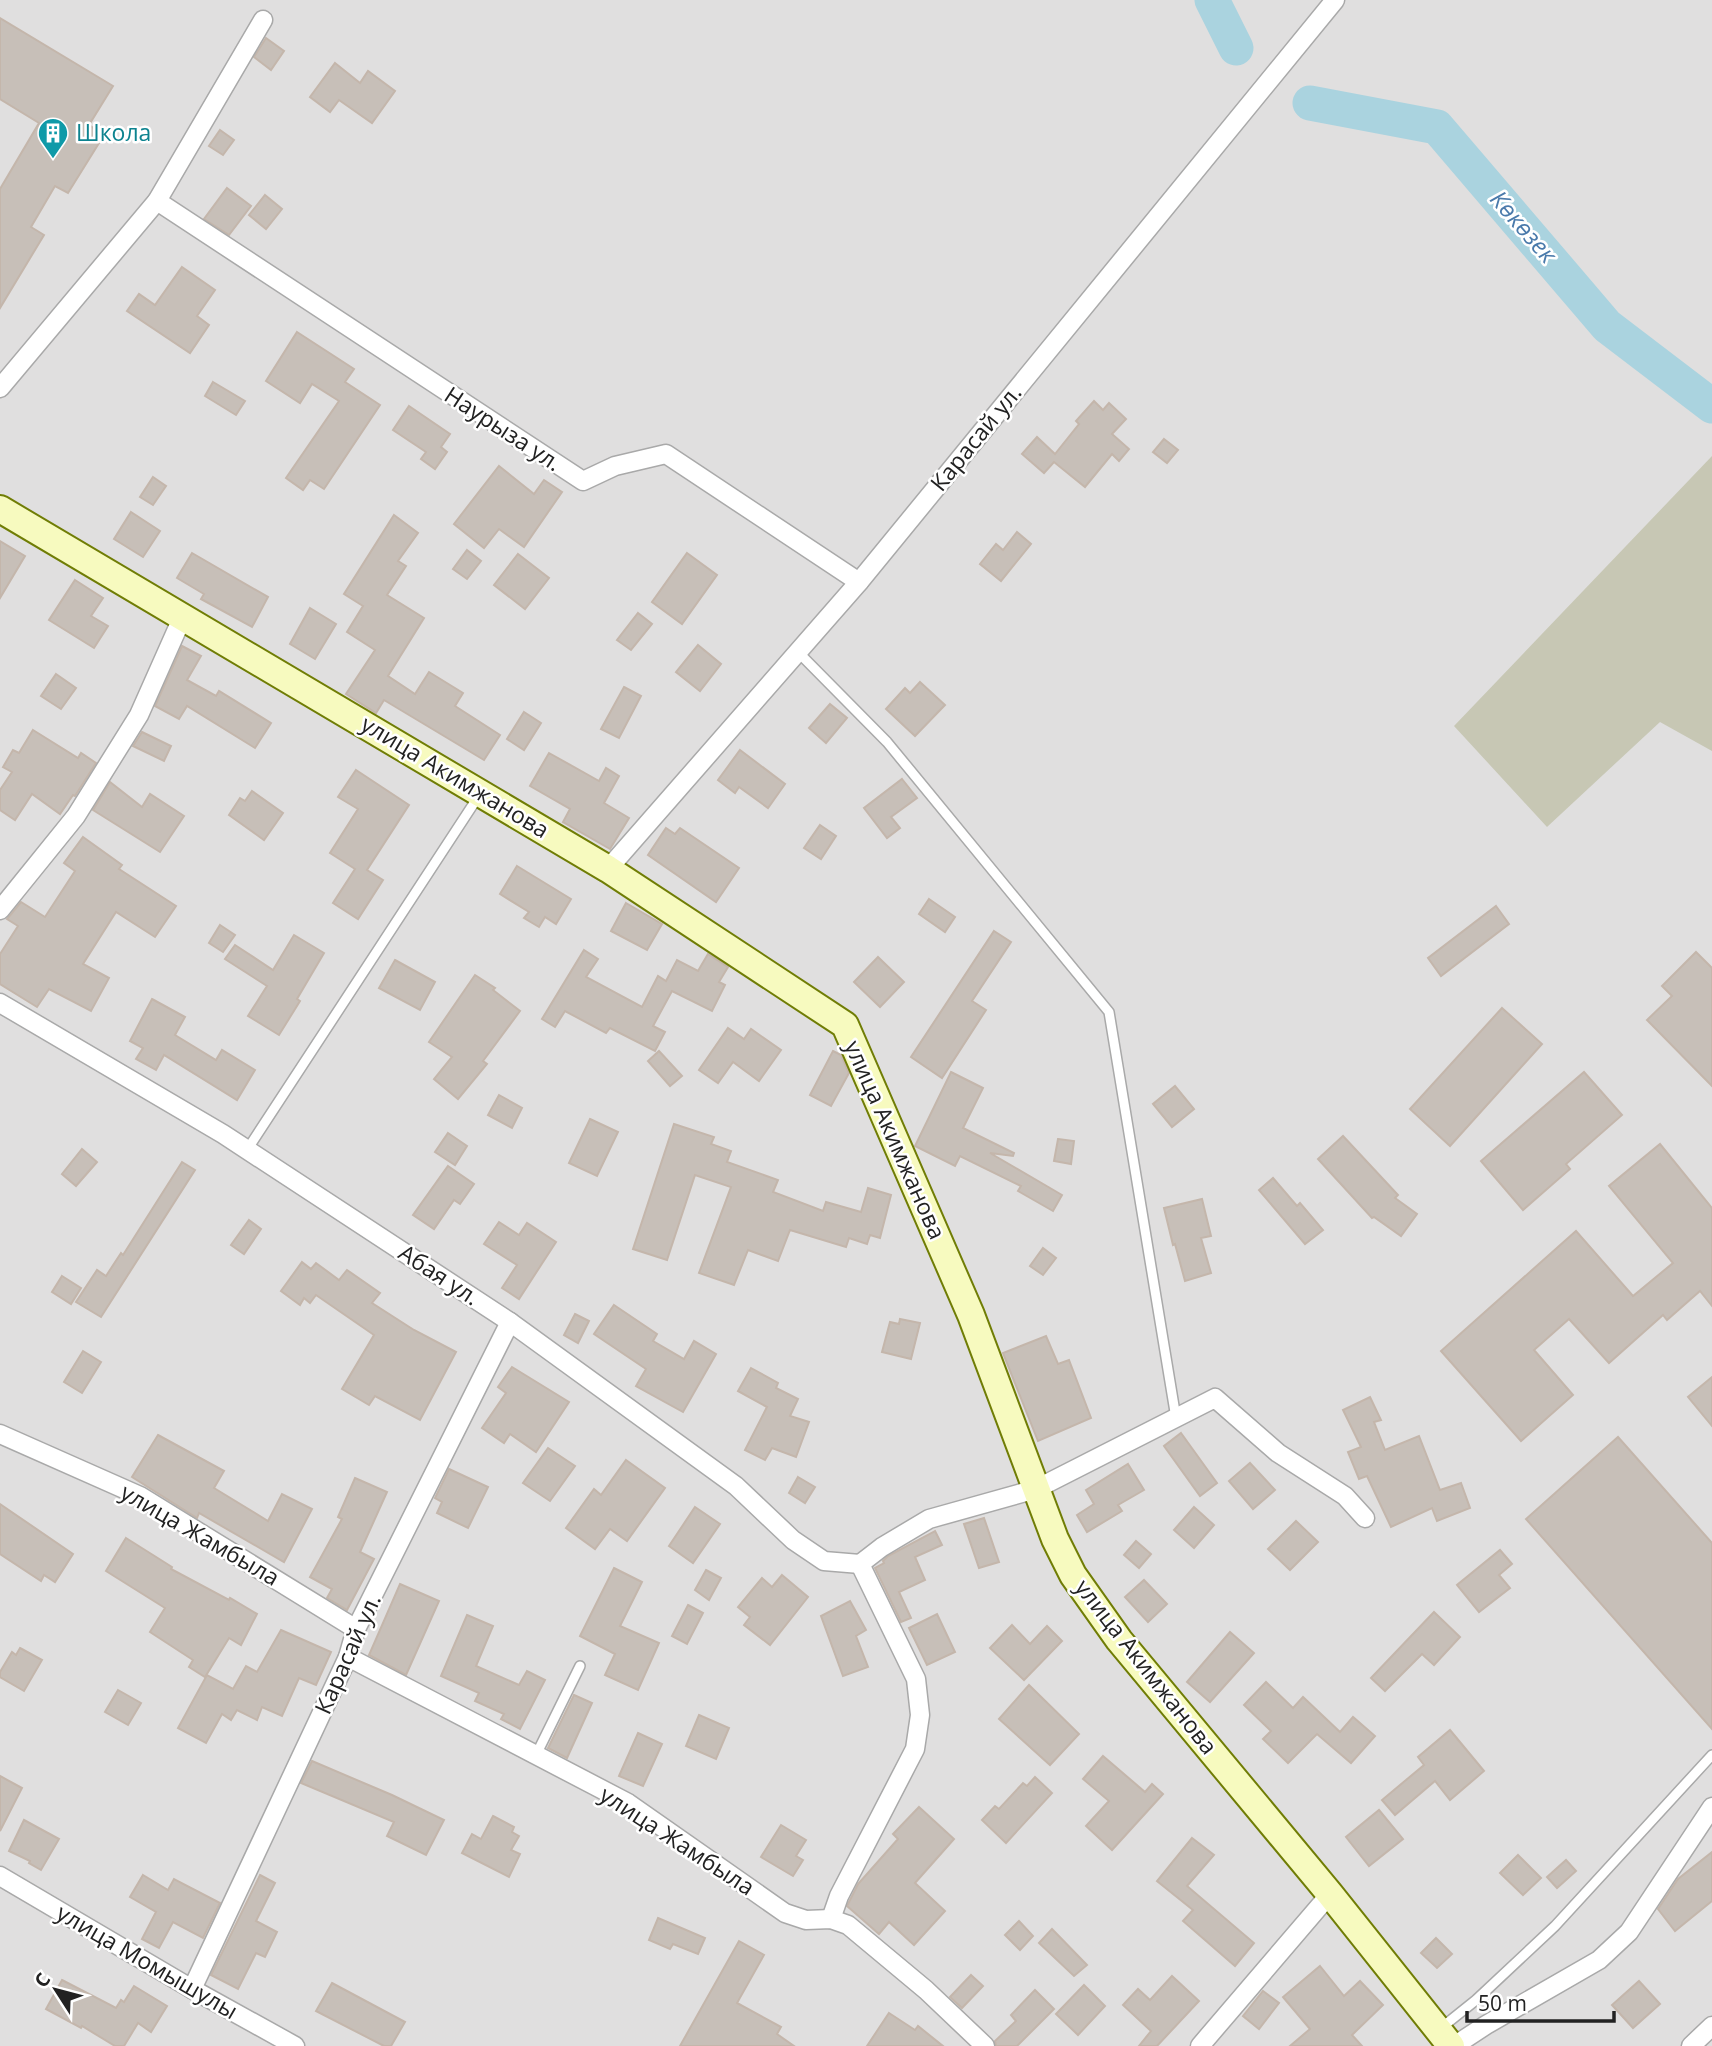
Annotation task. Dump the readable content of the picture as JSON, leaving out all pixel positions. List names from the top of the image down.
{
  "streets": {
    "street": [
      "Наурыза ул.",
      "Карасай ул.",
      "улица Акимжанова",
      "Абая ул.",
      "улица Жамбыла",
      "улица Момышулы"
    ]
  },
  "crossings": [
    ["Наурыза ул.", "Карасай ул."],
    ["Карасай ул.", "улица Акимжанова"],
    ["Карасай ул.", "Абая ул."],
    ["Карасай ул.", "улица Жамбыла"],
    ["Карасай ул.", "улица Момышулы"]
  ],
  "water": ["Көкөзек"],
  "places": {
    "building": ["Школа"]
  },
  "scale_bar": "50 m",
  "north": "top left"
}
